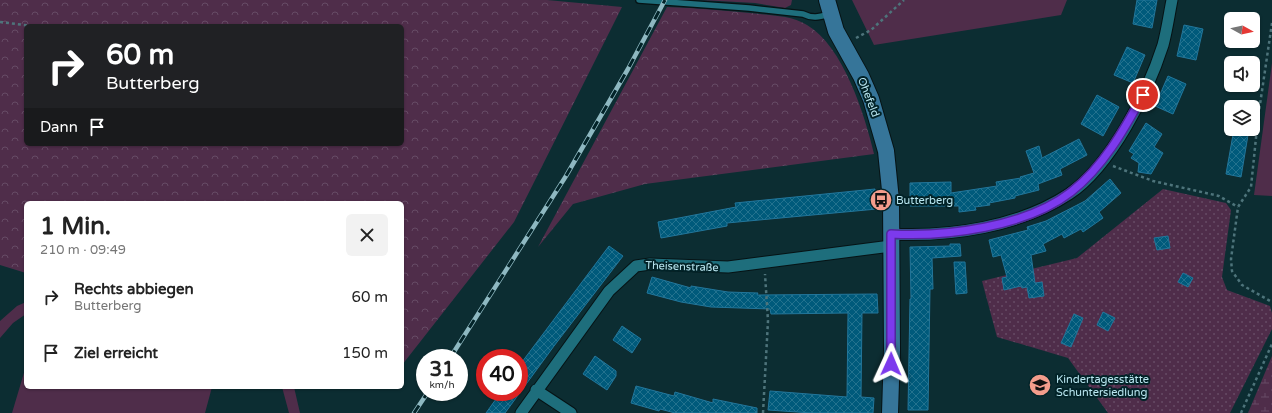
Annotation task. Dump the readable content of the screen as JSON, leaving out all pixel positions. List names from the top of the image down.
{
  "streets": {
    "street": ["Ohefeld", "Theisenstraße"]
  },
  "crossings": [
    ["Ohefeld", "Theisenstraße"]
  ],
  "places": {
    "bus stop": ["Butterberg"],
    "school or university": ["Kindertagesstätte Schuntersiedlung"]
  },
  "north": "right",
  "page": {
    "turn": ["60 m", "Butterberg"],
    "then": "Dann",
    "heading": ["1 Min.", "210 m · 09:49"],
    "list": [
      {
        "name": "Rechts abbiegen",
        "note": "Butterberg",
        "value": "60 m"
      },
      {
        "name": "Ziel erreicht",
        "value": "150 m"
      }
    ],
    "speed": "31 km/h",
    "limit": "40"
  }
}
